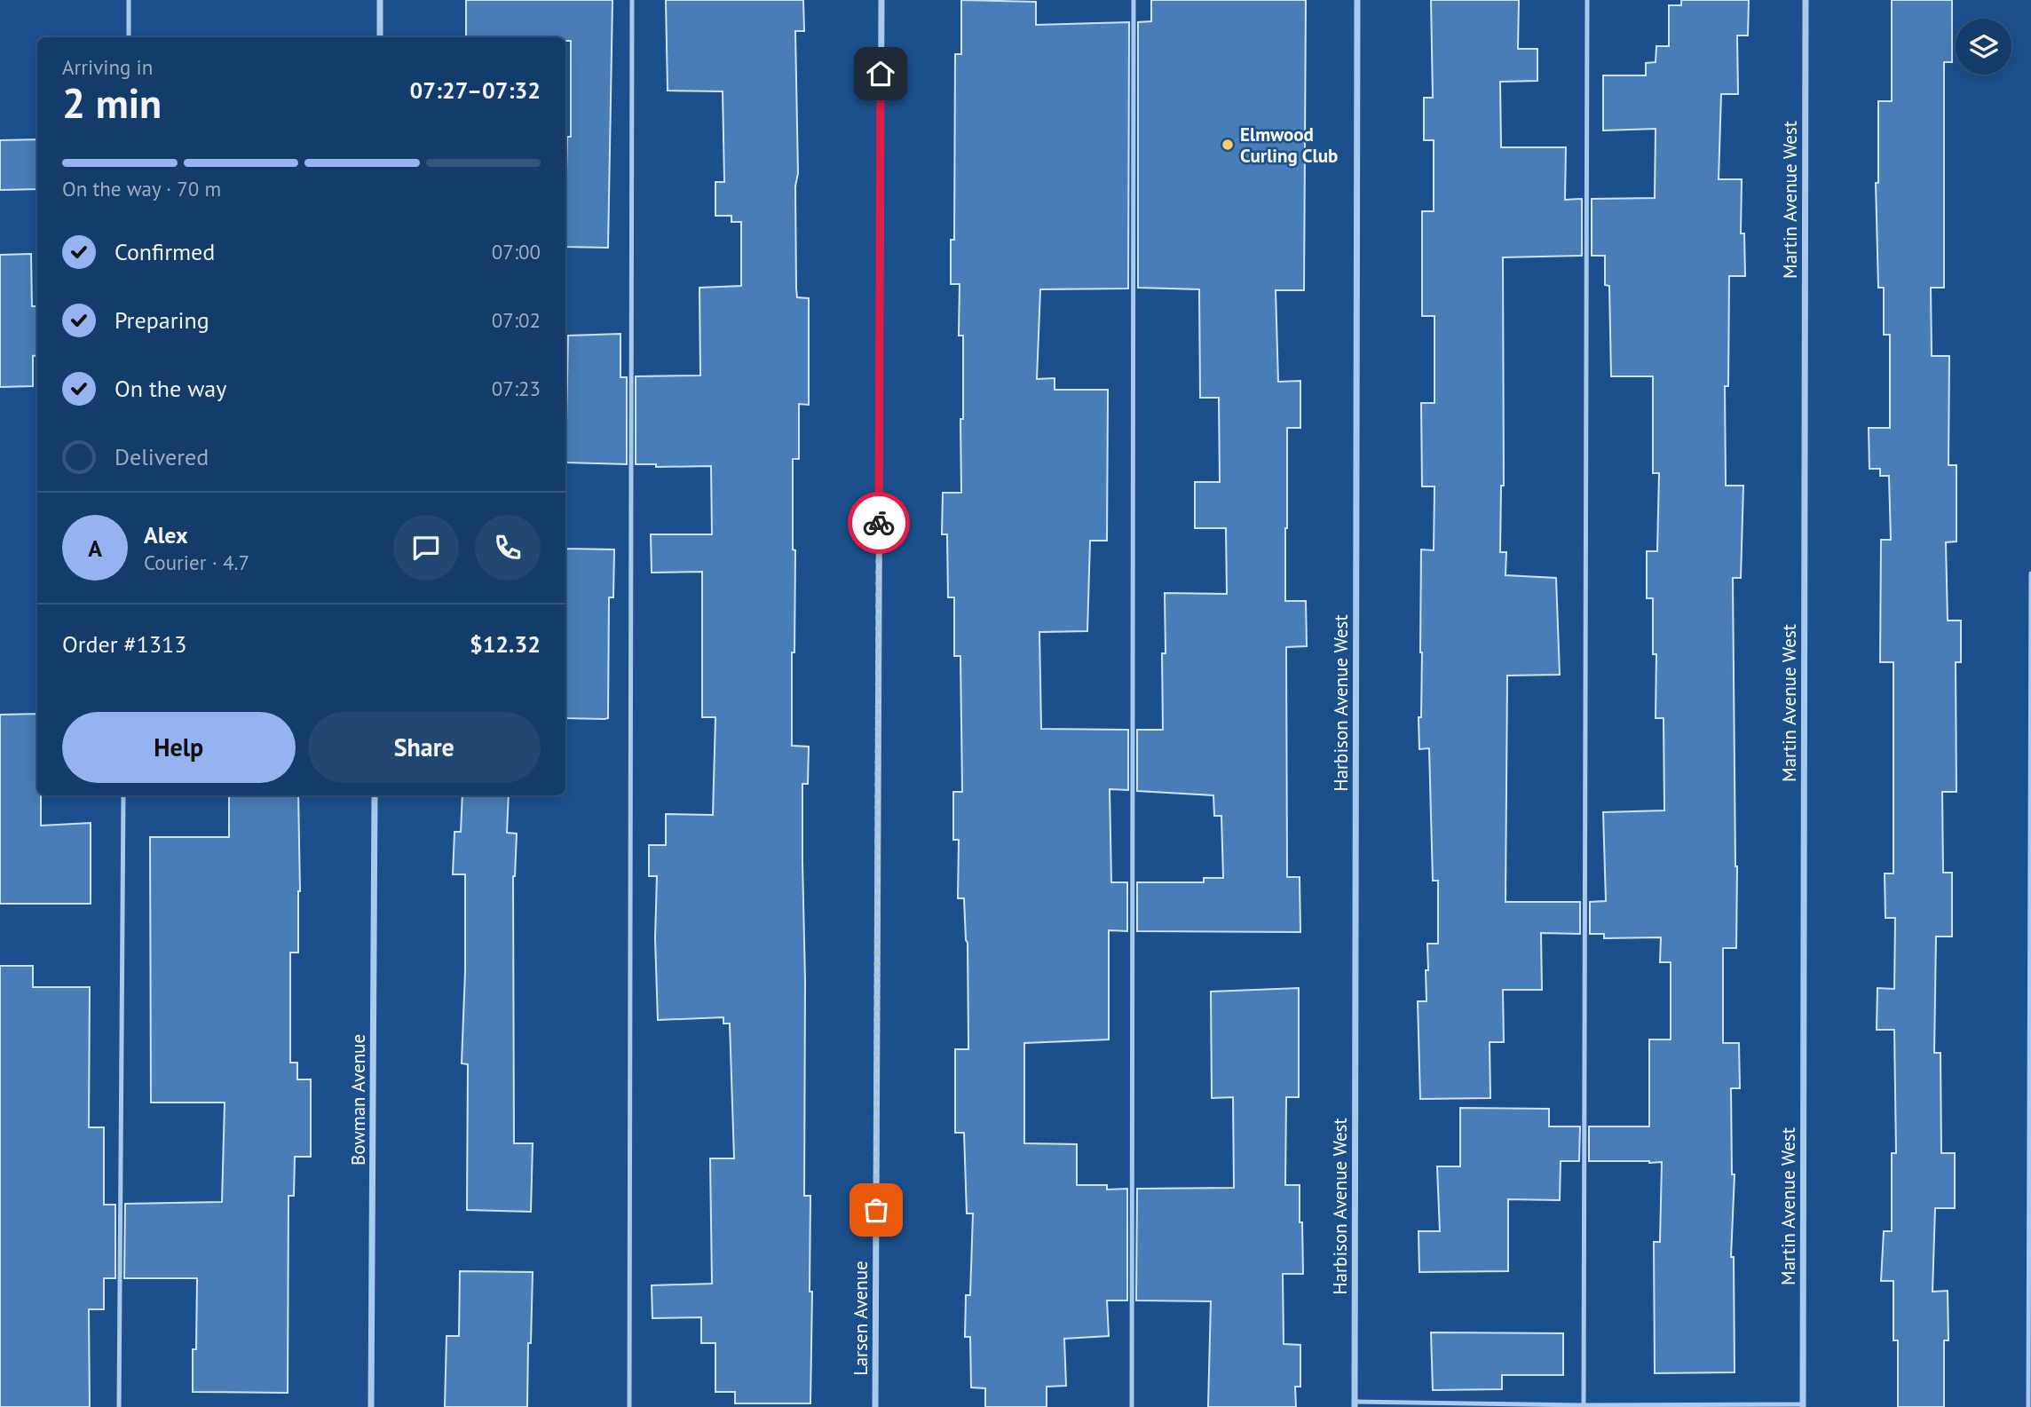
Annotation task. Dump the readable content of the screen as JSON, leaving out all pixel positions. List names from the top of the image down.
{
  "streets": {
    "street": [
      "Martin Avenue West",
      "Harbison Avenue West",
      "Bowman Avenue",
      "Larsen Avenue"
    ]
  },
  "places": ["Elmwood Curling Club"],
  "page": {
    "heading": ["2 min", "Arriving in", "07:27–07:32"],
    "panel": [
      "Alex",
      "Courier · 4.7",
      "Order #1313",
      "$12.32"
    ],
    "bar": "On the way · 70 m",
    "list": [
      ["Confirmed", "07:00"],
      ["Preparing", "07:02"],
      ["On the way", "07:23"],
      "Delivered"
    ],
    "round": "A",
    "buttons": ["Help", "Share"]
  }
}
